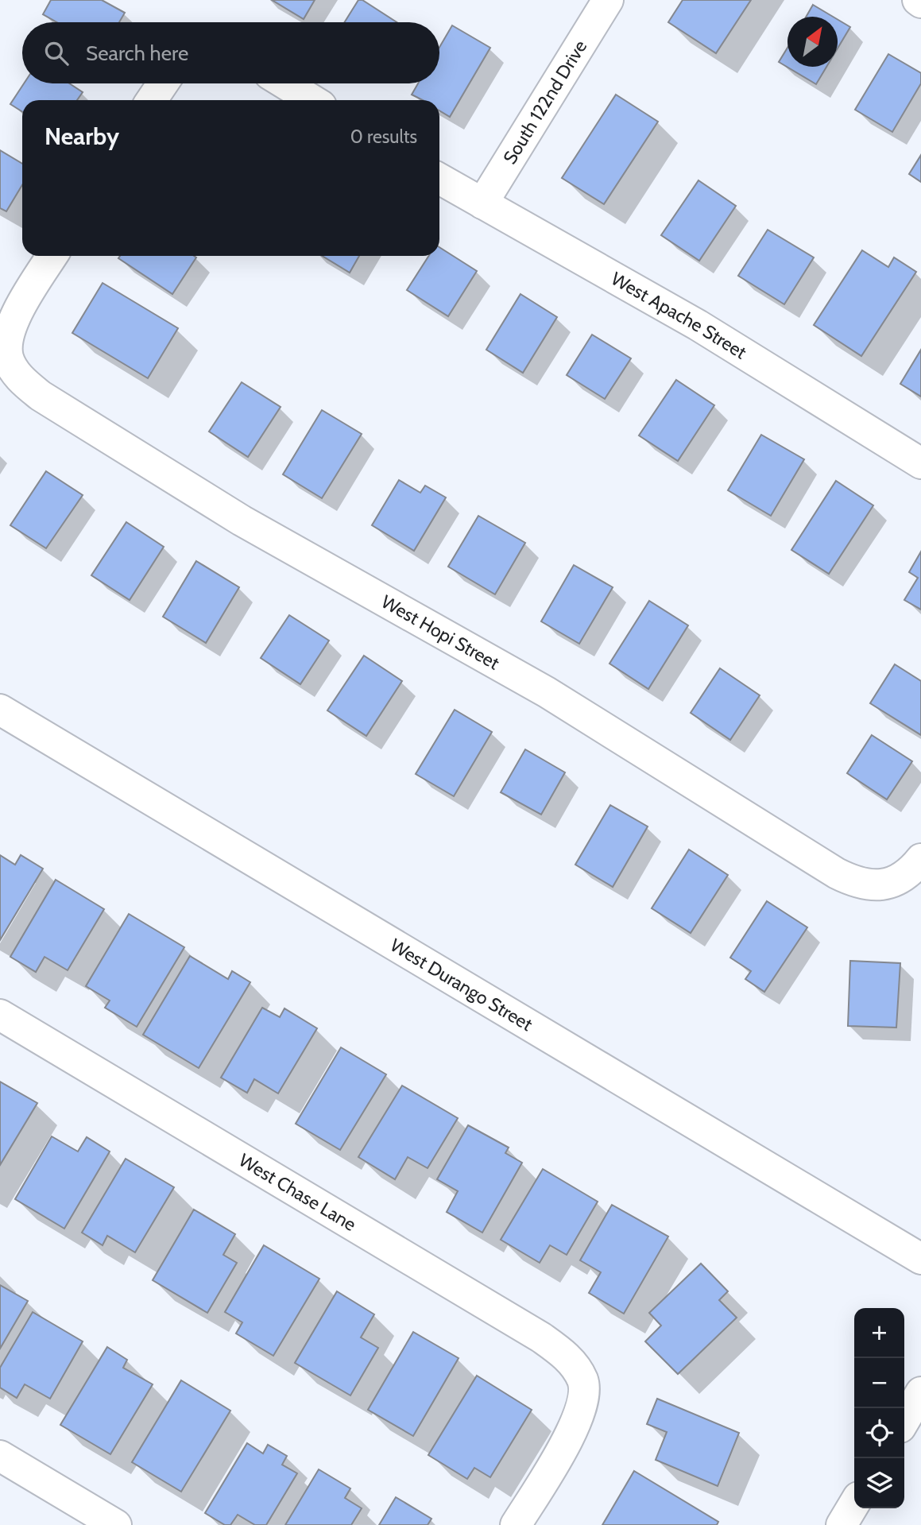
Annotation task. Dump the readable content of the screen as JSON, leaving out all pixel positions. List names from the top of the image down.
{
  "streets": {
    "street": [
      "South 122nd Drive",
      "West Apache Street",
      "West Hopi Street",
      "West Durango Street",
      "West Chase Lane"
    ]
  },
  "crossings": [
    ["South 122nd Drive", "West Apache Street"]
  ],
  "north": "top right",
  "page": {
    "search": "Search here",
    "heading": ["Nearby", "0 results"],
    "map_buttons": ["+", "−"]
  }
}
